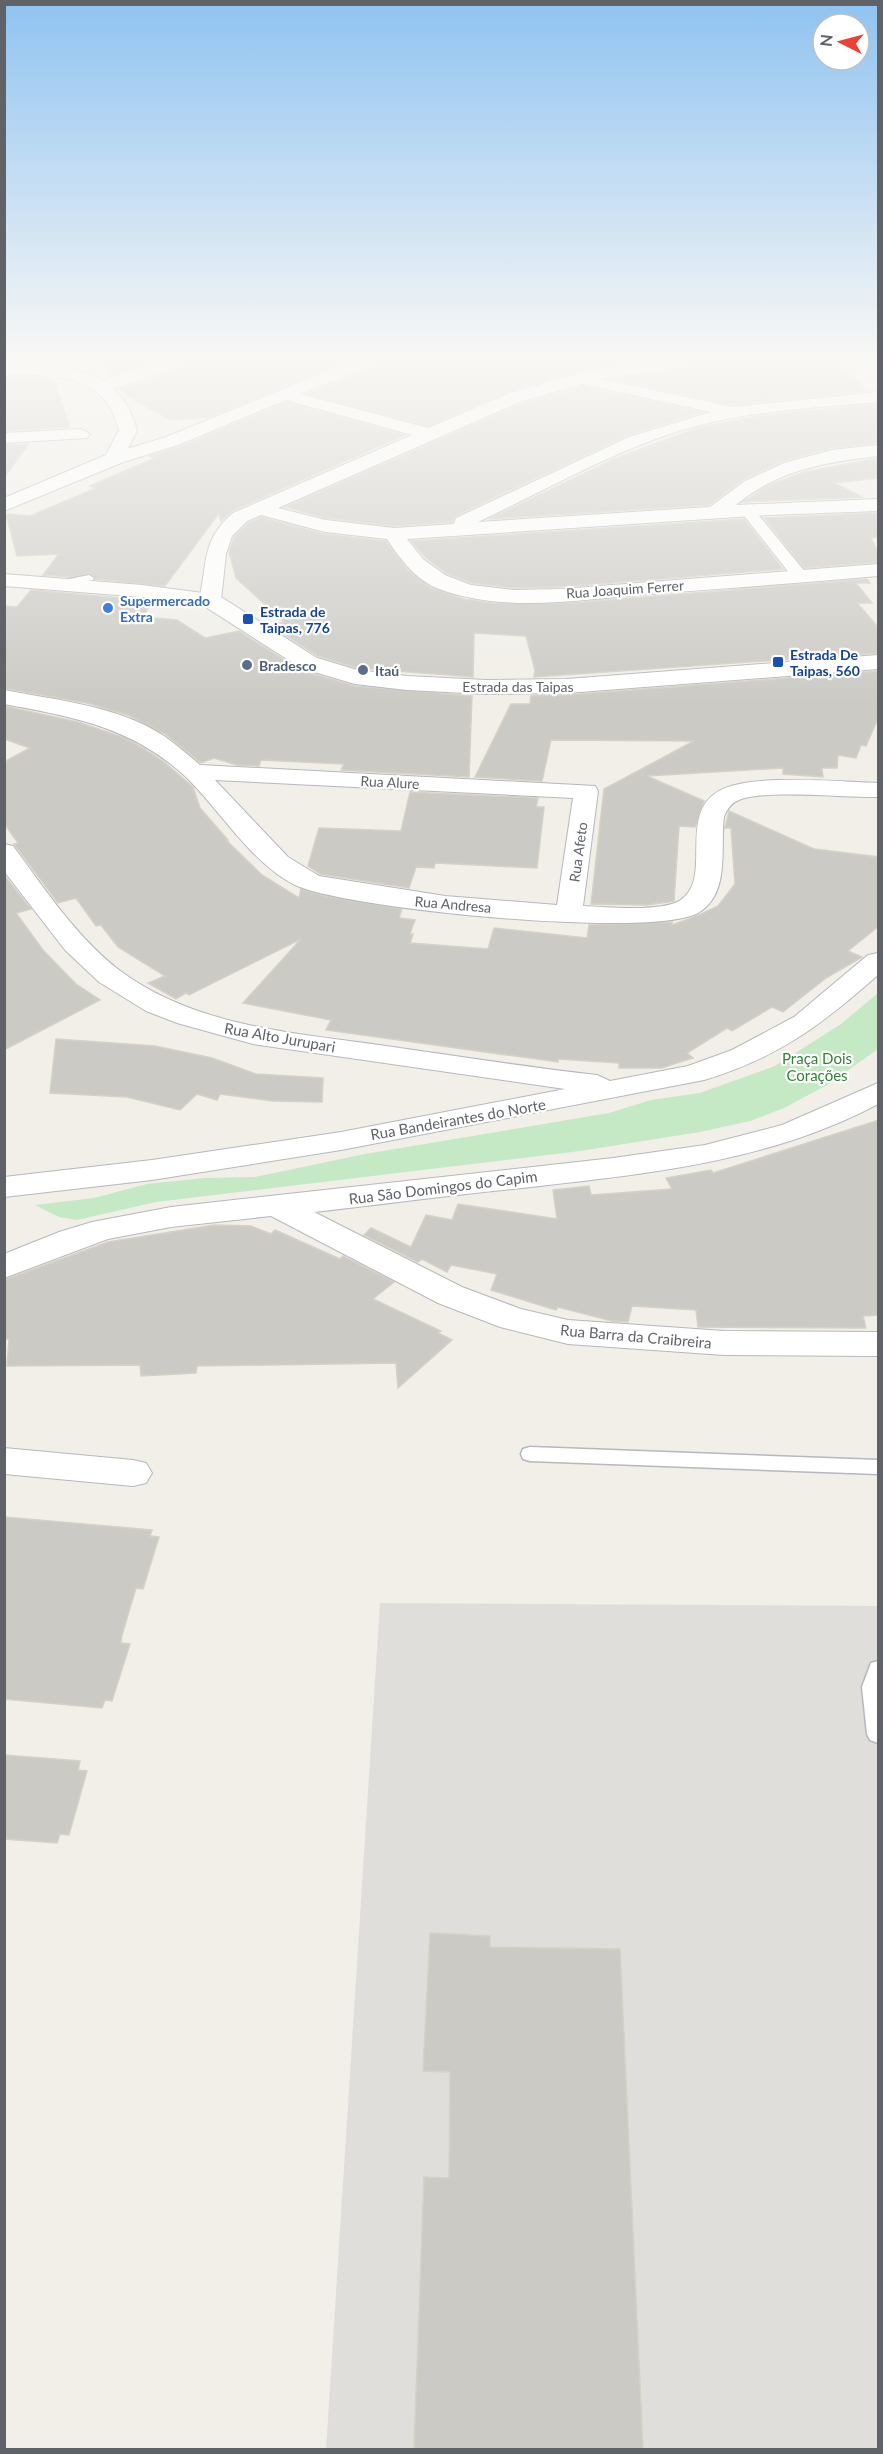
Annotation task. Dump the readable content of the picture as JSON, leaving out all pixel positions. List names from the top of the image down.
{
  "streets": {
    "street": [
      "Rua Joaquim Ferrer",
      "Estrada das Taipas",
      "Rua Alure",
      "Rua Afeto",
      "Rua Andresa",
      "Rua Alto Jurupari",
      "Rua Bandeirantes do Norte",
      "Rua São Domingos do Capim",
      "Rua Barra da Craibreira"
    ]
  },
  "crossings": [
    ["Rua Alure", "Rua Afeto"],
    ["Rua Alure", "Rua Andresa"],
    ["Rua Afeto", "Rua Andresa"],
    ["Rua Alto Jurupari", "Rua Bandeirantes do Norte"],
    ["Rua São Domingos do Capim", "Rua Barra da Craibreira"]
  ],
  "parks": ["Praça Dois Corações"],
  "places": {
    "other": ["Supermercado Extra", "Bradesco", "Itaú"],
    "transit": ["Estrada de Taipas, 776", "Estrada De Taipas, 560"]
  },
  "north": "left"
}
